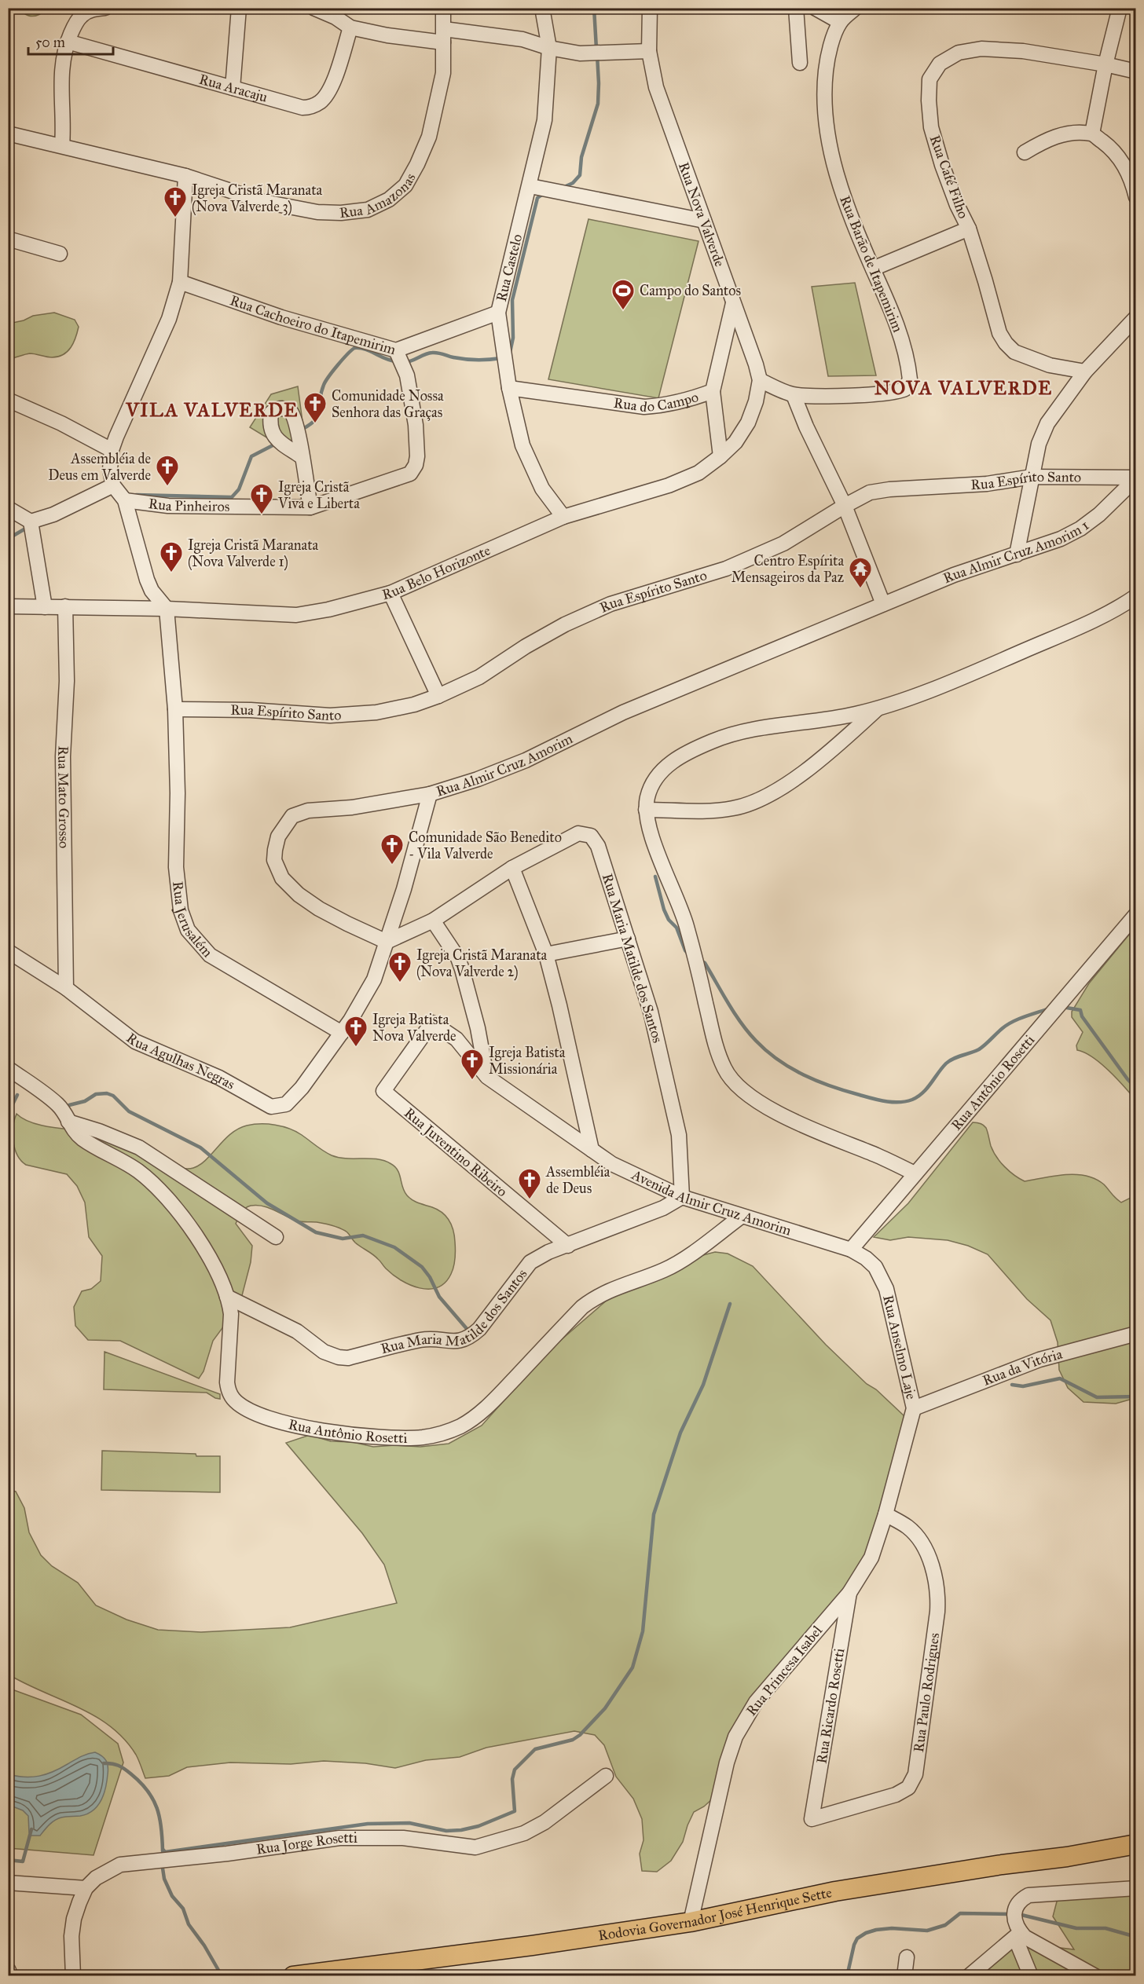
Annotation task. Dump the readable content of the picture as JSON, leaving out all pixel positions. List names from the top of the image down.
{
  "streets": {
    "main road": ["Rodovia Governador José Henrique Sette"],
    "street": [
      "Rua Aracaju",
      "Rua Café Filho",
      "Rua Amazonas",
      "Rua Nova Valverde",
      "Rua Barão de Itapemirim",
      "Rua Castelo",
      "Rua Cachoeiro do Itapemirim",
      "Rua do Campo",
      "Rua Espírito Santo",
      "Rua Pinheiros",
      "Rua Almir Cruz Amorim 1",
      "Rua Belo Horizonte",
      "Rua Almir Cruz Amorim",
      "Rua Mato Grosso",
      "Rua Jerusalém",
      "Rua Maria Matilde dos Santos",
      "Rua Agulhas Negras",
      "Rua Antônio Rosetti",
      "Rua Juventino Ribeiro",
      "Avenida Almir Cruz Amorim",
      "Rua Anselmo Laje",
      "Rua da Vitória",
      "Rua Princesa Isabel",
      "Rua Paulo Rodrigues",
      "Rua Ricardo Rosetti",
      "Rua Jorge Rosetti"
    ]
  },
  "crossings": [
    ["Rua Nova Valverde", "Rua do Campo"],
    ["Rua Nova Valverde", "Rua Belo Horizonte"],
    ["Rua Castelo", "Rua Cachoeiro do Itapemirim"],
    ["Rua Castelo", "Rua do Campo"],
    ["Rua Castelo", "Rua Belo Horizonte"],
    ["Rua Cachoeiro do Itapemirim", "Rua Pinheiros"],
    ["Rua Espírito Santo", "Rua Almir Cruz Amorim 1"],
    ["Rua Espírito Santo", "Rua Jerusalém"],
    ["Rua Almir Cruz Amorim 1", "Rua Almir Cruz Amorim"],
    ["Rua Belo Horizonte", "Rua Mato Grosso"],
    ["Rua Belo Horizonte", "Rua Jerusalém"],
    ["Rua Mato Grosso", "Rua Agulhas Negras"],
    ["Rua Jerusalém", "Rua Agulhas Negras"],
    ["Rua Maria Matilde dos Santos", "Rua Antônio Rosetti"],
    ["Rua Maria Matilde dos Santos", "Rua Juventino Ribeiro"],
    ["Rua Maria Matilde dos Santos", "Avenida Almir Cruz Amorim"],
    ["Rua Antônio Rosetti", "Avenida Almir Cruz Amorim"],
    ["Rua Antônio Rosetti", "Rua Anselmo Laje"],
    ["Rua Juventino Ribeiro", "Avenida Almir Cruz Amorim"],
    ["Avenida Almir Cruz Amorim", "Rua Anselmo Laje"],
    ["Rua Anselmo Laje", "Rua da Vitória"],
    ["Rua Anselmo Laje", "Rua Princesa Isabel"],
    ["Rua Anselmo Laje", "Rua Paulo Rodrigues"],
    ["Rua Princesa Isabel", "Rua Paulo Rodrigues"],
    ["Rua Princesa Isabel", "Rua Ricardo Rosetti"],
    ["Rua Princesa Isabel", "Rodovia Governador José Henrique Sette"],
    ["Rua Paulo Rodrigues", "Rua Ricardo Rosetti"]
  ],
  "districts": ["NOVA VALVERDE", "VILA VALVERDE"],
  "places": {
    "church": [
      "Igreja Cristã Maranata (Nova Valverde 3)",
      "Comunidade Nossa Senhora das Graças",
      "Assembléia de Deus em Valverde",
      "Igreja Cristã Viva e Liberta",
      "Igreja Cristã Maranata (Nova Valverde 1)",
      "Comunidade São Benedito - Vila Valverde",
      "Igreja Cristã Maranata (Nova Valverde 2)",
      "Igreja Batista Nova Valverde",
      "Igreja Batista Missionária",
      "Assembléia de Deus"
    ],
    "sports": ["Campo do Santos"],
    "temple": ["Centro Espírita Mensageiros da Paz"]
  },
  "scale_bar": "50 m"
}
